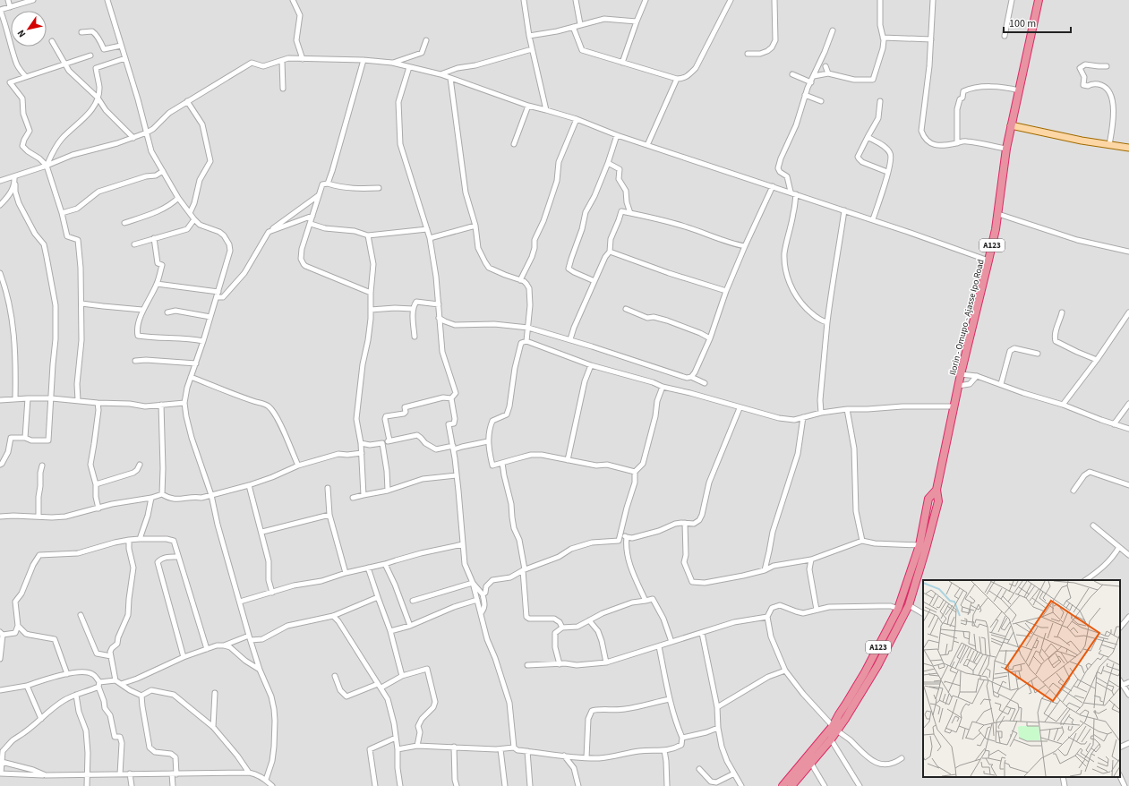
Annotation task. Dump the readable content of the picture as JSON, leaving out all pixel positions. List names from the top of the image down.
{
  "streets": {
    "highway": ["A123", "Ilorin - Omupo - Ajasse Ipo Road"]
  },
  "scale_bar": "100 m",
  "north": "bottom left"
}
